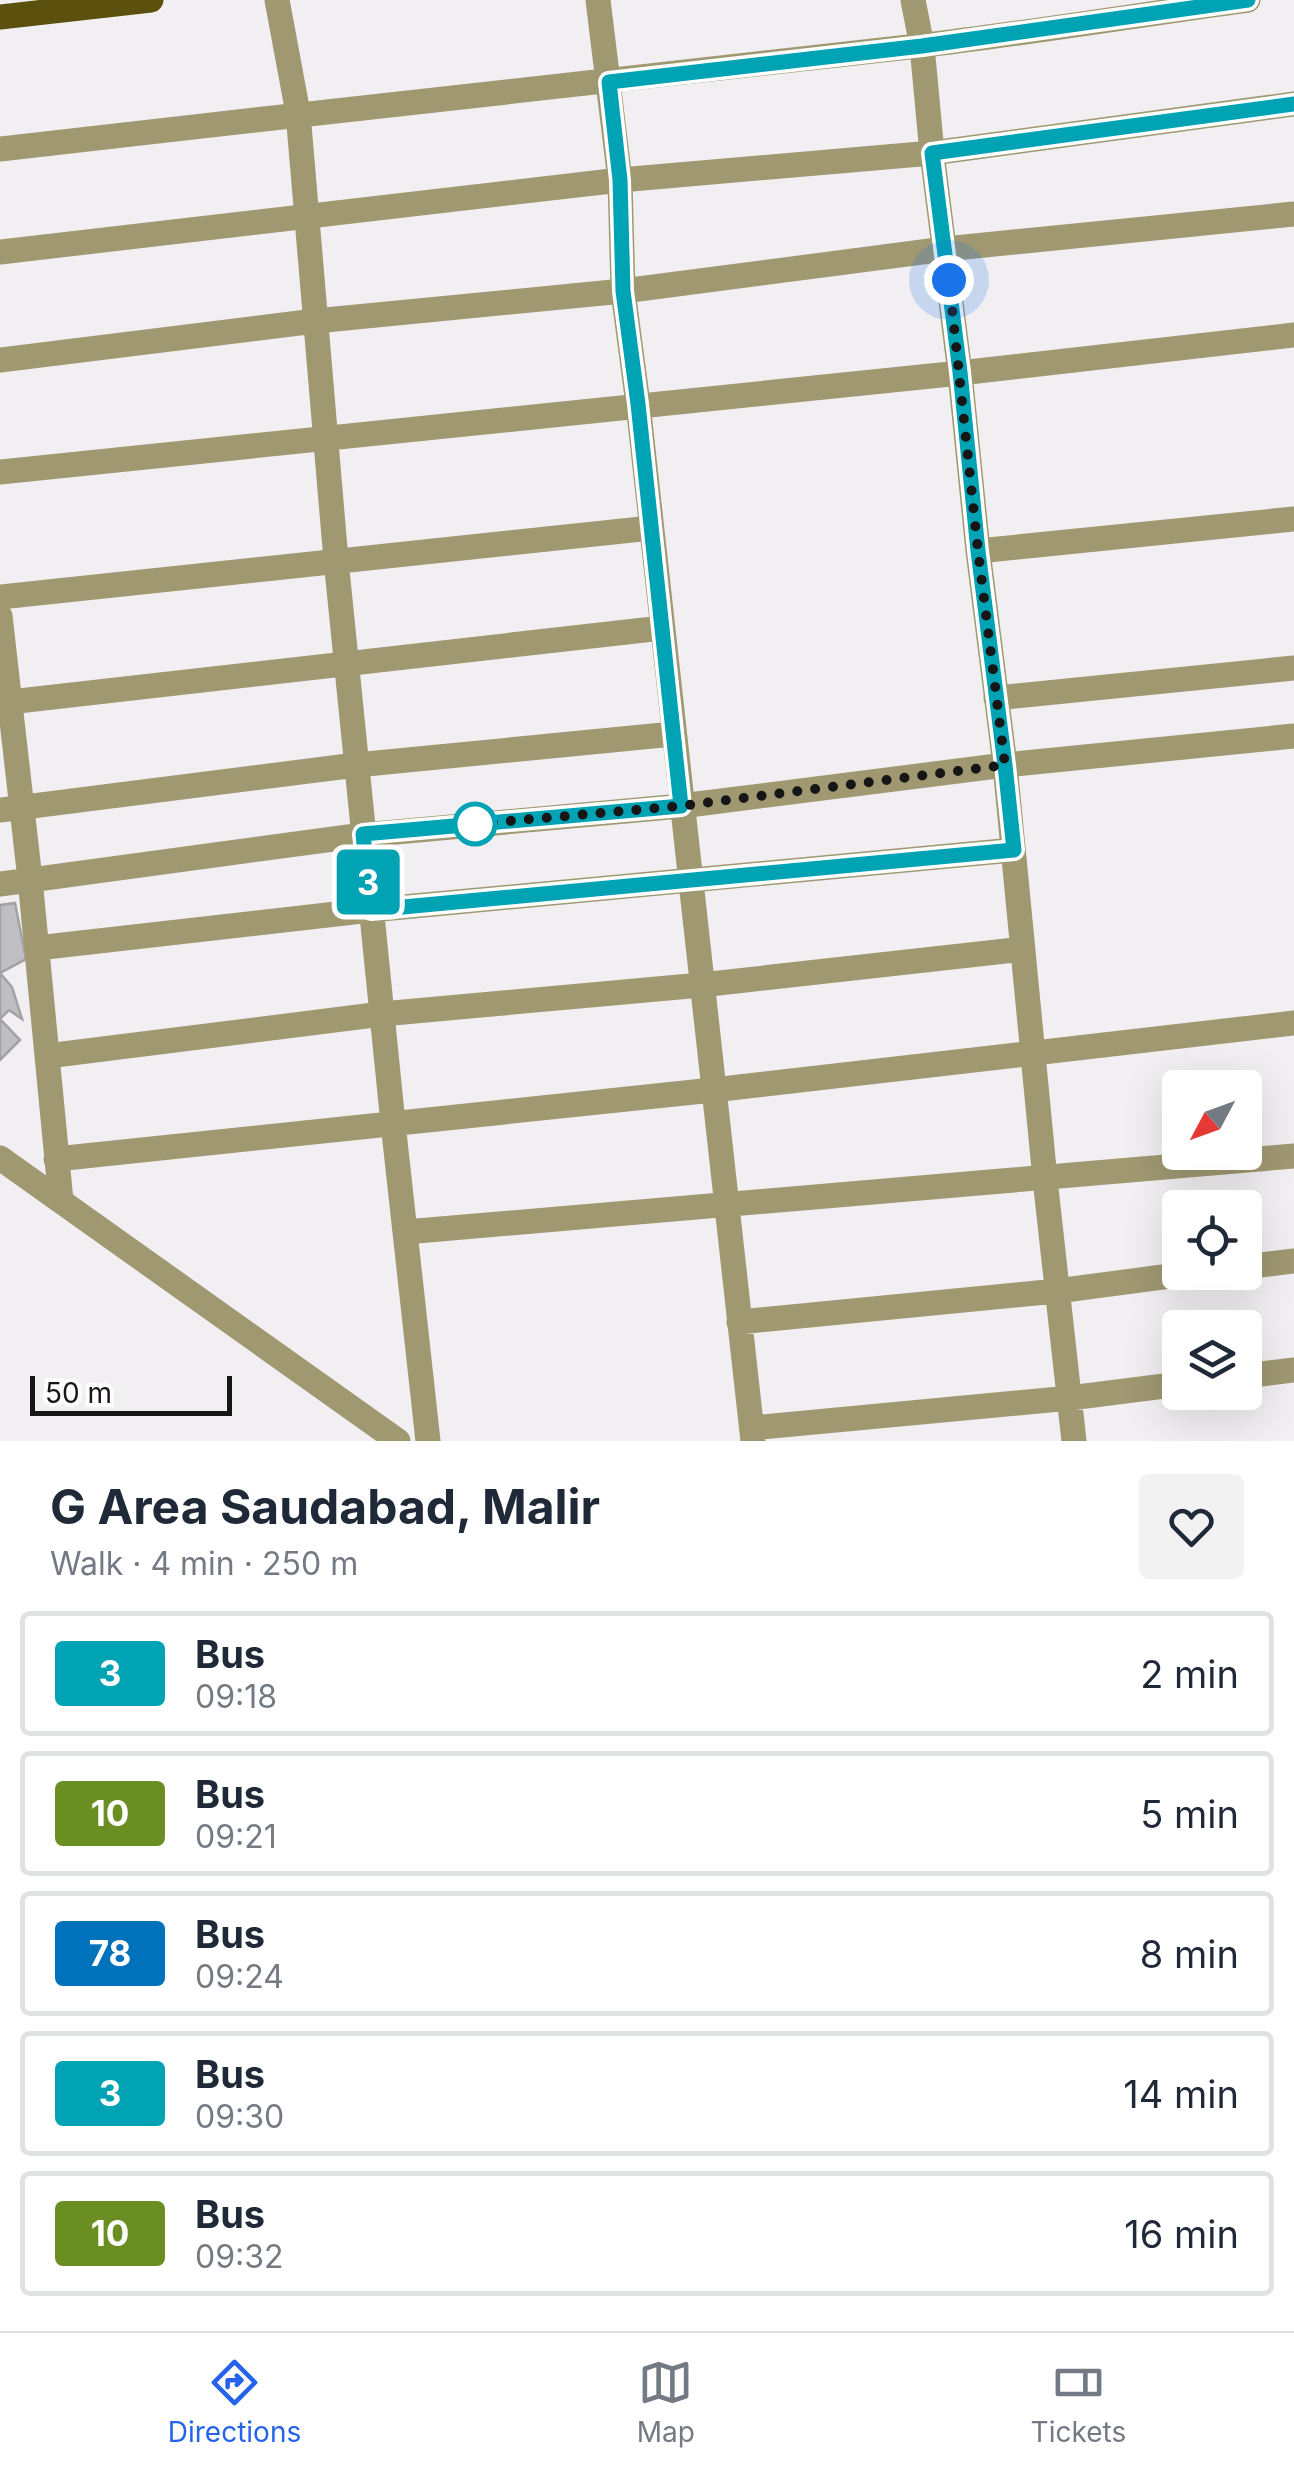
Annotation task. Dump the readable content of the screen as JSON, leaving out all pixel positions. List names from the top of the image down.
{
  "lines": ["bus line 3"],
  "scale_bar": "50 m",
  "north": "bottom left",
  "page": {
    "on_map": "3",
    "scale": "50 m",
    "heading": ["G Area Saudabad, Malir", "Walk · 4 min · 250 m"],
    "list": [
      {
        "mark": "3",
        "name": "Bus",
        "note": "09:18",
        "value": "2 min"
      },
      {
        "mark": "10",
        "name": "Bus",
        "note": "09:21",
        "value": "5 min"
      },
      {
        "mark": "78",
        "name": "Bus",
        "note": "09:24",
        "value": "8 min"
      },
      {
        "mark": "3",
        "name": "Bus",
        "note": "09:30",
        "value": "14 min"
      },
      {
        "mark": "10",
        "name": "Bus",
        "note": "09:32",
        "value": "16 min"
      }
    ],
    "tabs": ["Directions", "Map", "Tickets"]
  }
}
